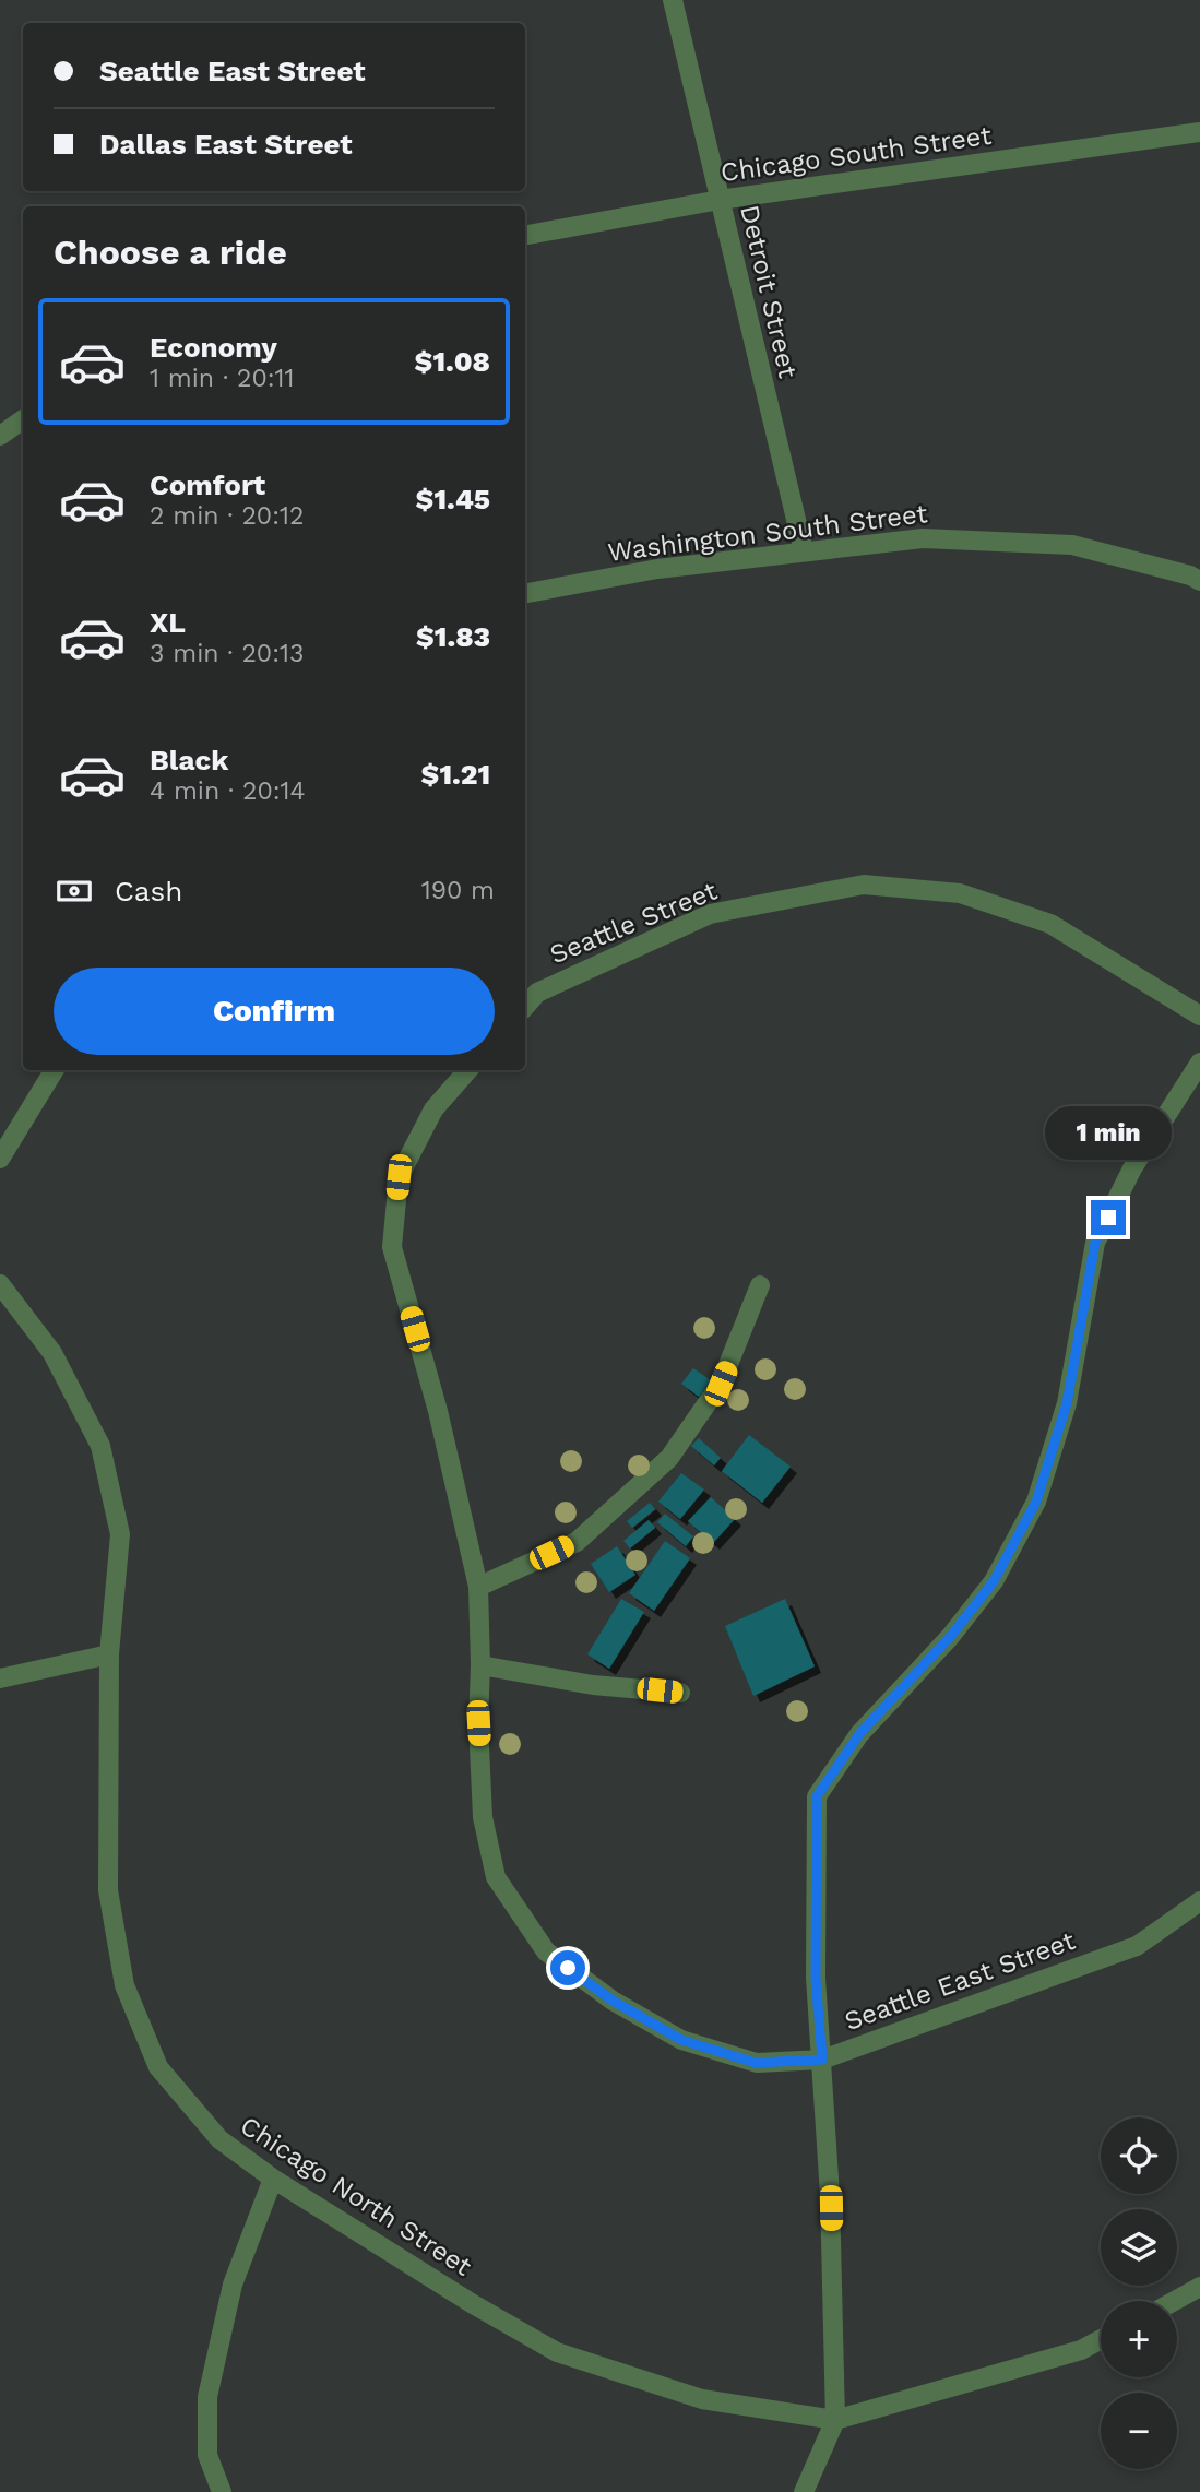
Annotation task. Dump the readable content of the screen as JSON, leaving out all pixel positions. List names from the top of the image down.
{
  "streets": {
    "street": [
      "Chicago South Street",
      "Detroit Street",
      "Washington South Street",
      "Seattle Street",
      "Seattle East Street",
      "Chicago North Street"
    ]
  },
  "crossings": [
    ["Chicago South Street", "Detroit Street"],
    ["Detroit Street", "Washington South Street"]
  ],
  "page": {
    "banner": ["Seattle East Street", "Dallas East Street"],
    "heading": "Choose a ride",
    "list": [
      {
        "name": "Economy",
        "note": "1 min · 20:11",
        "value": "$1.08"
      },
      {
        "name": "Comfort",
        "note": "2 min · 20:12",
        "value": "$1.45"
      },
      {
        "name": "XL",
        "note": "3 min · 20:13",
        "value": "$1.83"
      },
      {
        "name": "Black",
        "note": "4 min · 20:14",
        "value": "$1.21"
      }
    ],
    "pay": ["Cash", "190 m"],
    "buttons": "Confirm",
    "bubble": "1 min",
    "map_buttons": ["+", "−"]
  }
}
